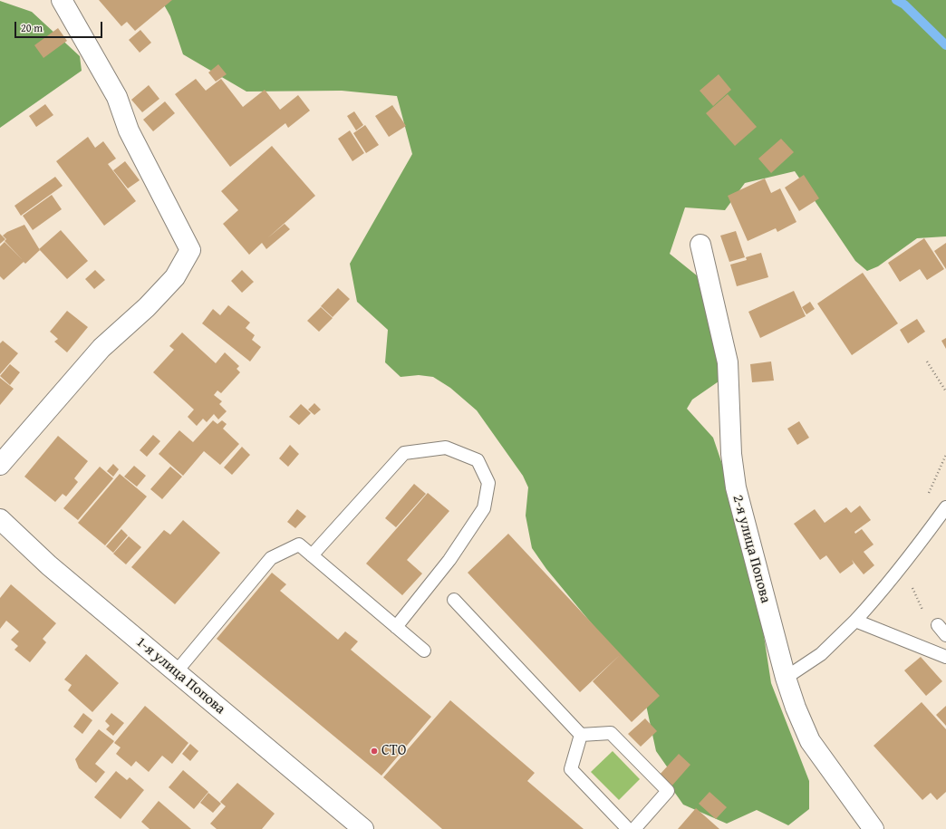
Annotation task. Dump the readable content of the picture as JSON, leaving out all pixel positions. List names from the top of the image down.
{
  "streets": {
    "street": ["2-я улица Попова", "1-я улица Попова"]
  },
  "places": ["СТО"],
  "scale_bar": "20 m"
}
